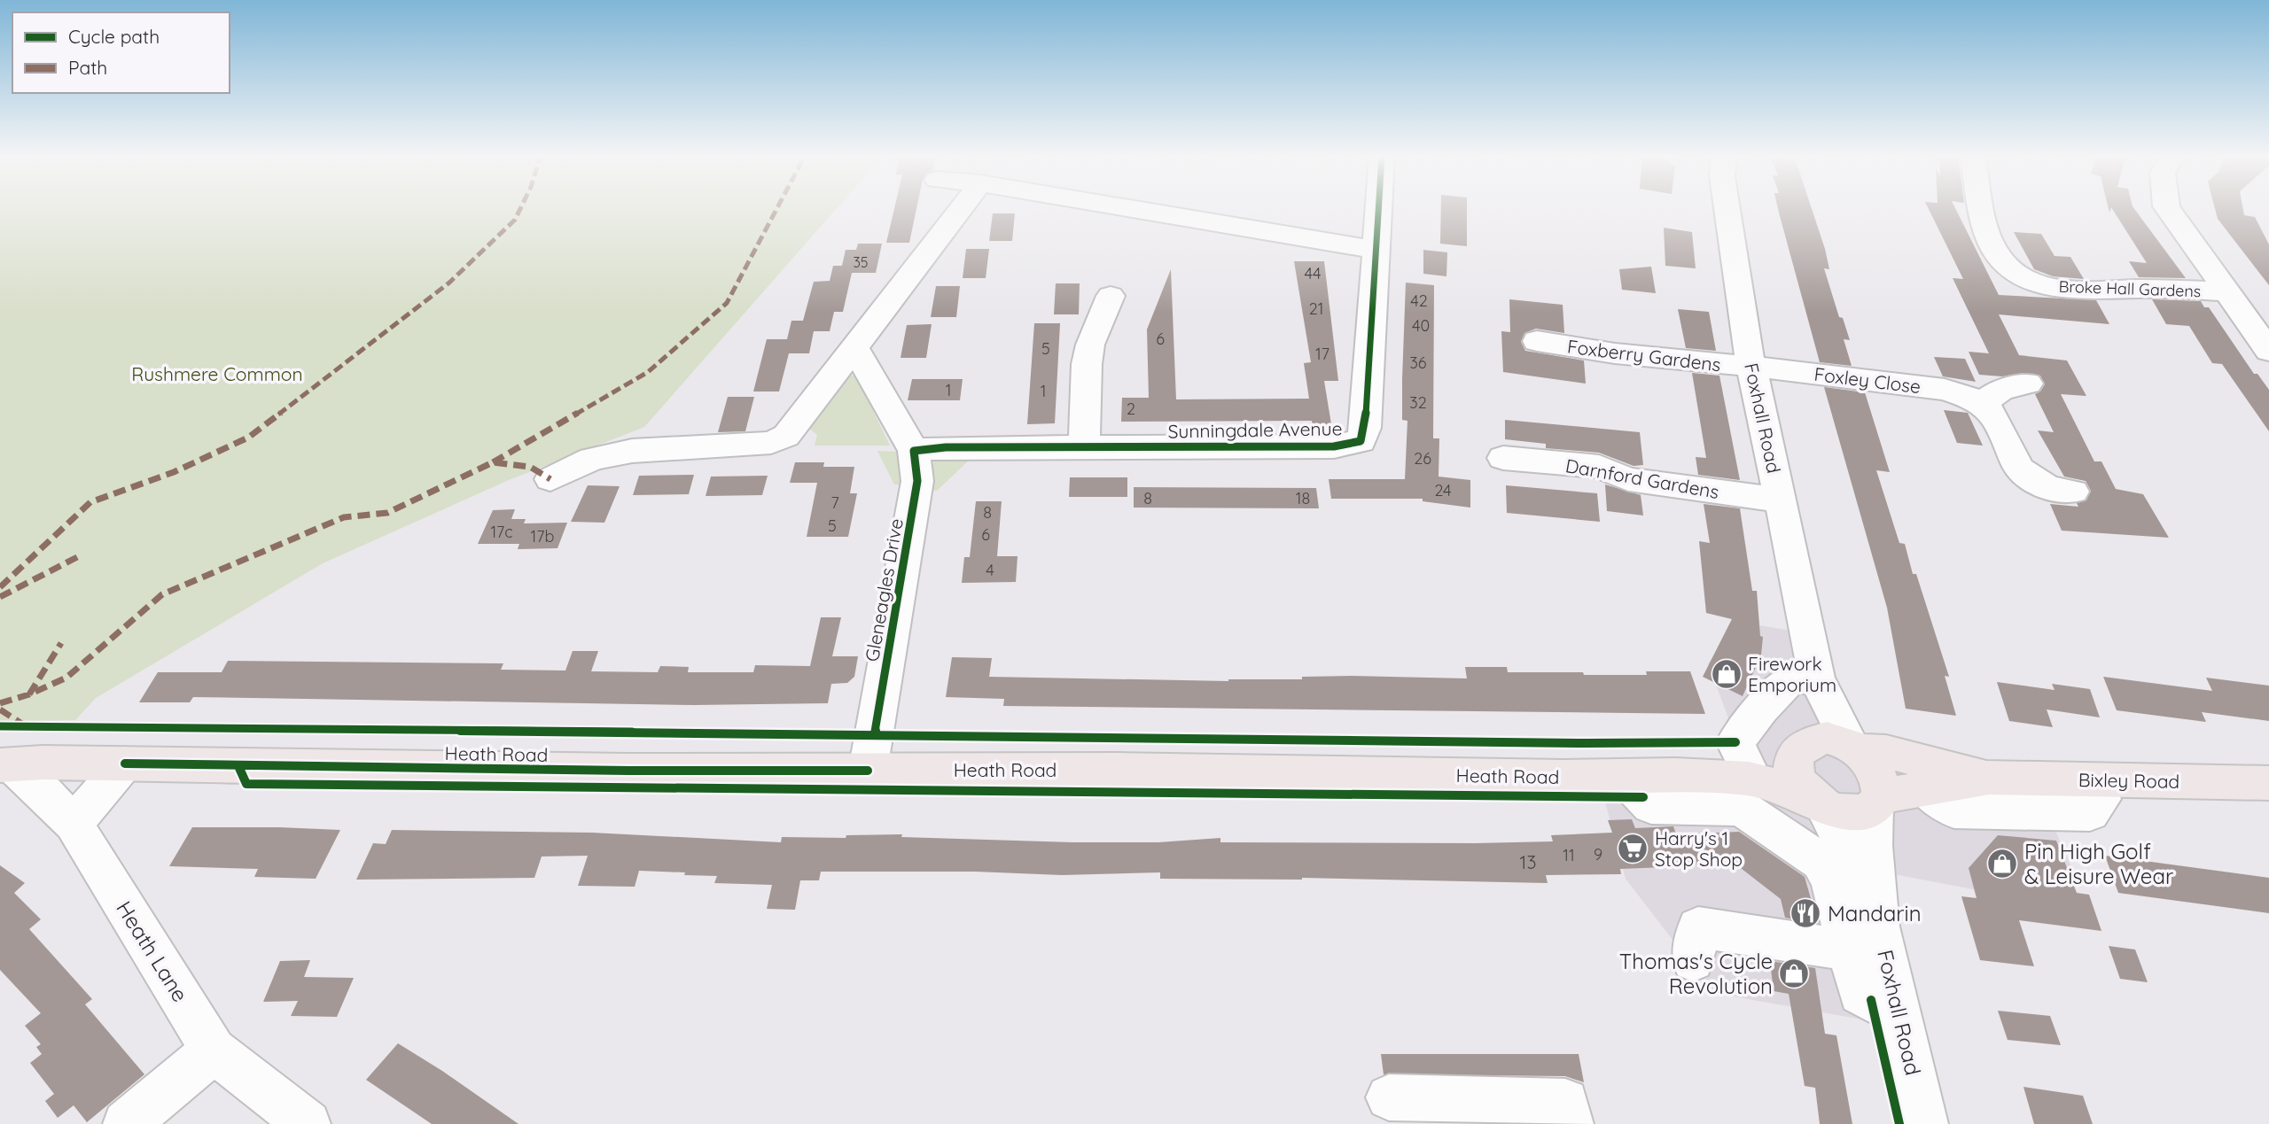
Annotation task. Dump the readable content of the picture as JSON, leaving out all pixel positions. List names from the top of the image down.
{
  "streets": {
    "main road": ["Heath Road", "Bixley Road"],
    "street": [
      "Broke Hall Gardens",
      "Foxberry Gardens",
      "Foxley Close",
      "Foxhall Road",
      "Sunningdale Avenue",
      "Darnford Gardens",
      "Gleneagles Drive",
      "Heath Lane"
    ]
  },
  "crossings": [
    ["Foxberry Gardens", "Foxley Close"],
    ["Foxberry Gardens", "Foxhall Road"],
    ["Foxley Close", "Foxhall Road"],
    ["Foxhall Road", "Darnford Gardens"],
    ["Foxhall Road", "Heath Road"],
    ["Foxhall Road", "Bixley Road"],
    ["Sunningdale Avenue", "Gleneagles Drive"],
    ["Gleneagles Drive", "Heath Road"],
    ["Heath Road", "Bixley Road"],
    ["Heath Road", "Heath Lane"]
  ],
  "parks": ["Rushmere Common"],
  "places": {
    "shop": ["Firework Emporium", "Pin High Golf & Leisure Wear", "Thomas's Cycle Revolution"],
    "supermarket": ["Harry's 1 Stop Shop"],
    "restaurant": ["Mandarin"]
  },
  "house_numbers": [
    "35",
    "44",
    "42",
    "21",
    "40",
    "6",
    "5",
    "17",
    "36",
    "1",
    "1",
    "32",
    "2",
    "26",
    "24",
    "8",
    "18",
    "7",
    "8",
    "5",
    "17c",
    "6",
    "17b",
    "4",
    "9",
    "11",
    "13"
  ],
  "legend": ["Cycle path", "Path"]
}
